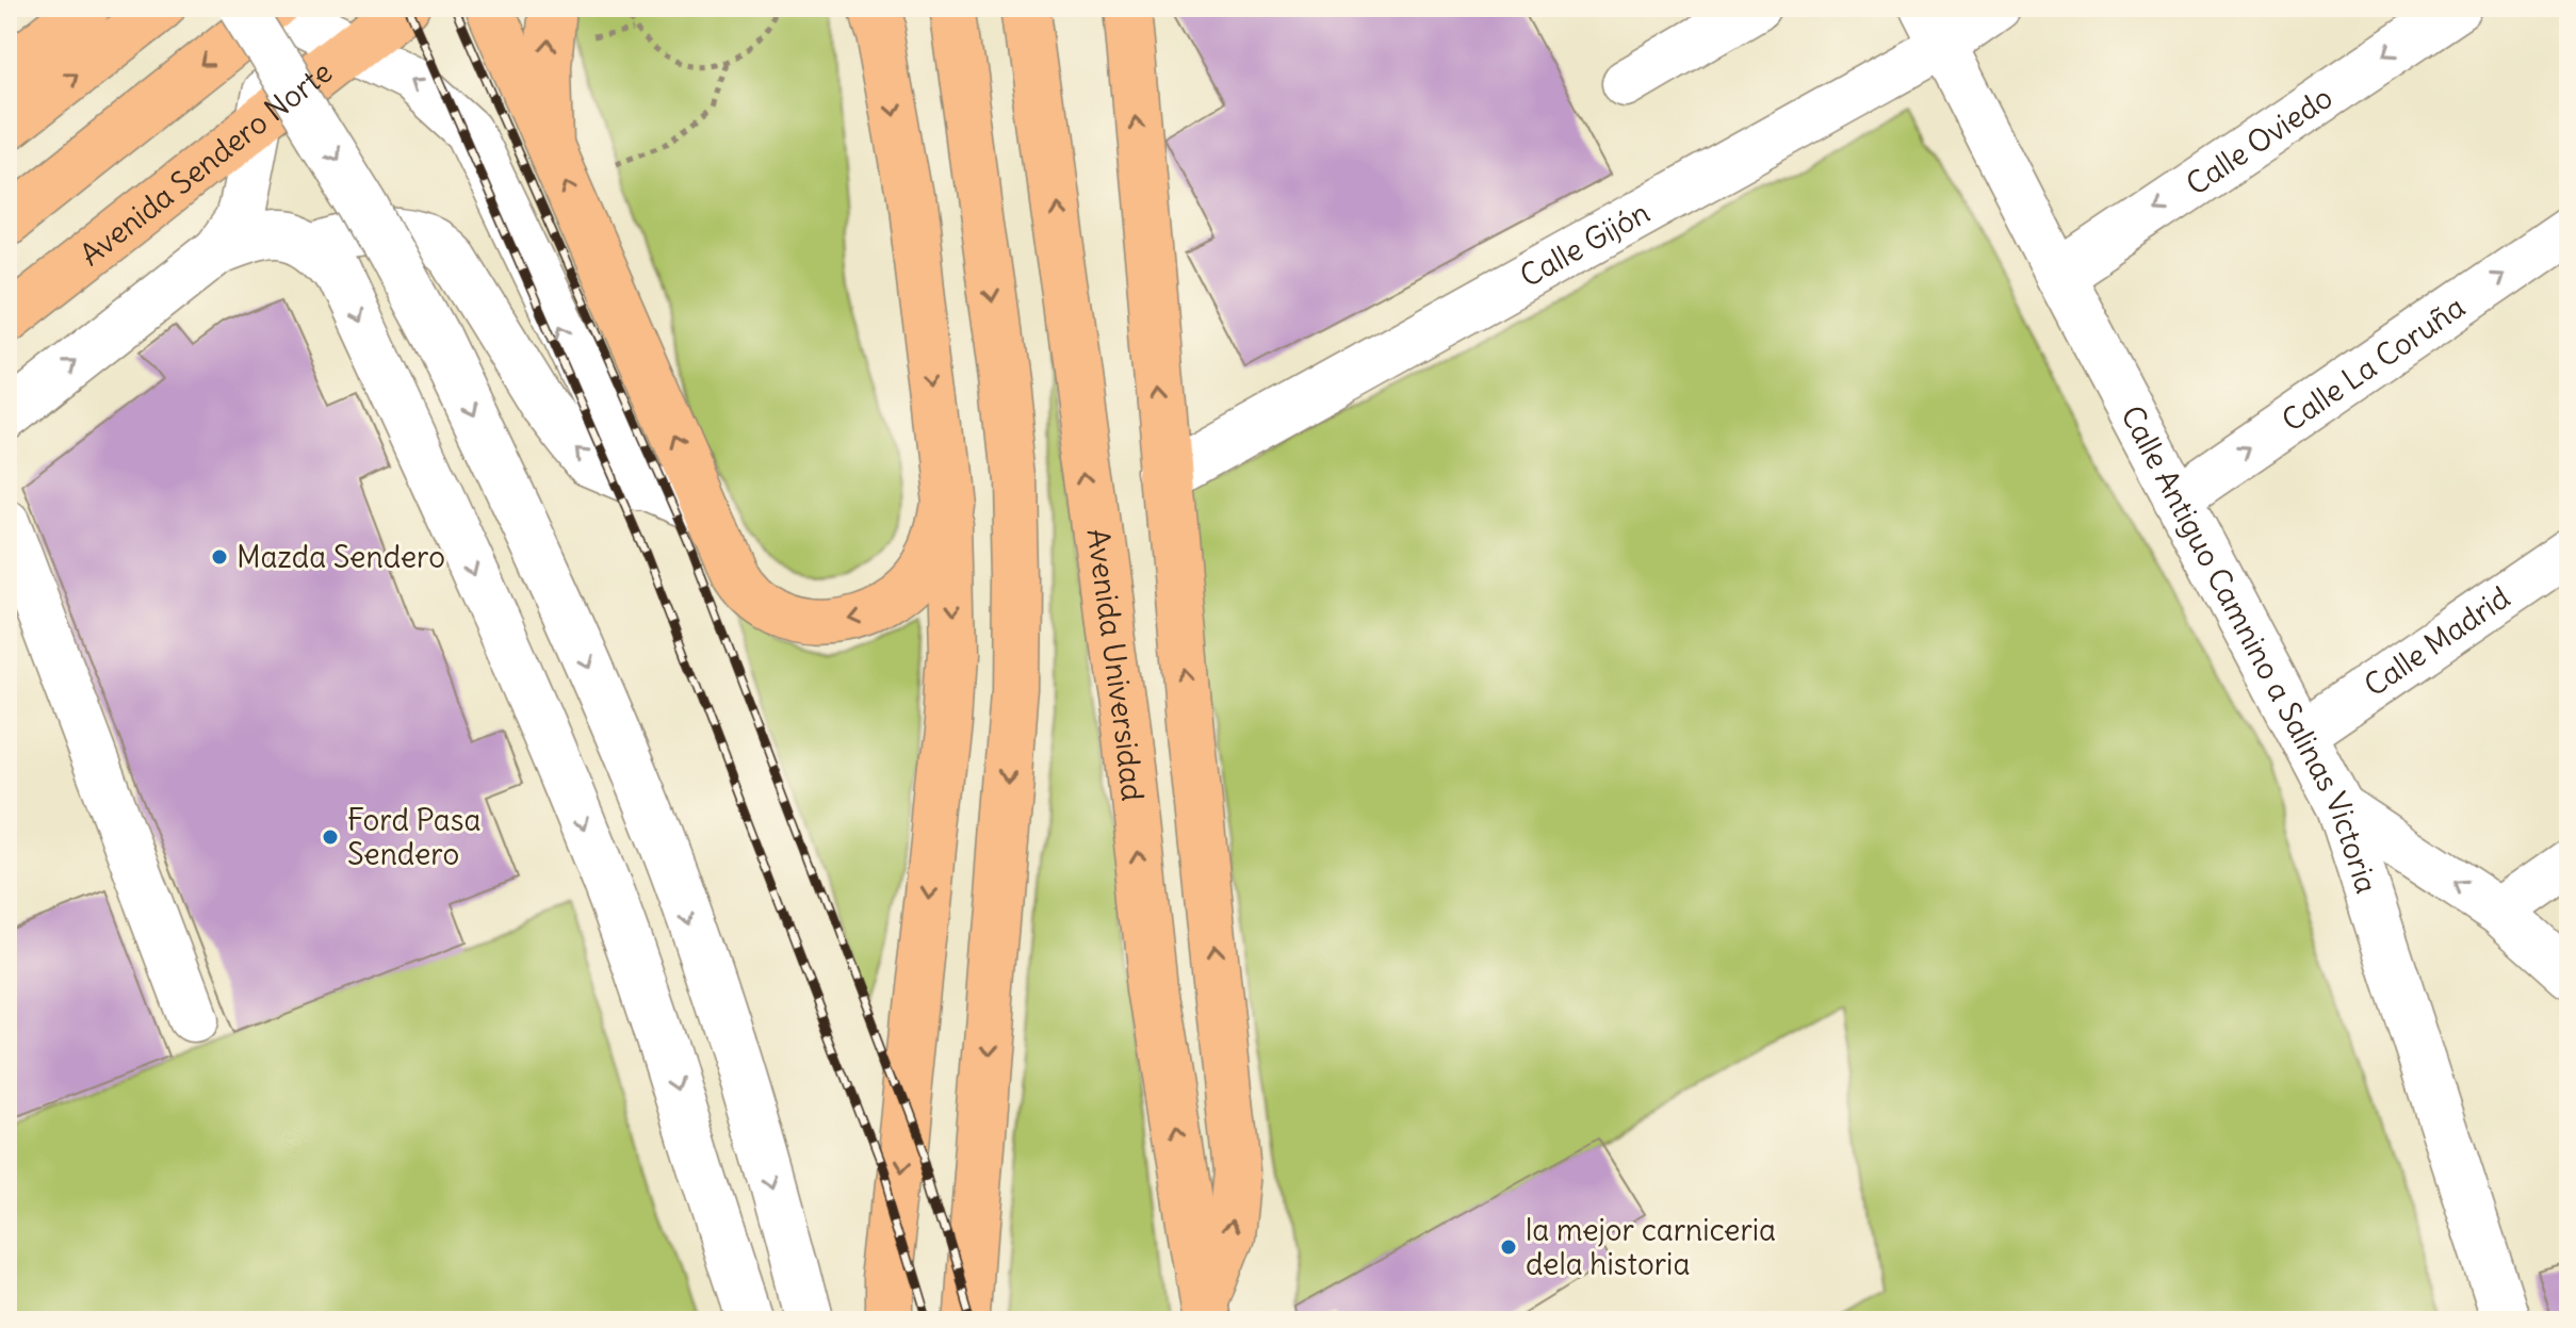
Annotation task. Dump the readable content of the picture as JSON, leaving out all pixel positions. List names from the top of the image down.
{
  "streets": {
    "main road": ["Avenida Sendero Norte", "Avenida Universidad"],
    "street": [
      "Calle Oviedo",
      "Calle Gijón",
      "Calle La Coruña",
      "Calle Madrid",
      "Calle Antiguo Camnino a Salinas Victoria"
    ]
  },
  "crossings": [
    ["Calle Oviedo", "Calle Antiguo Camnino a Salinas Victoria"],
    ["Calle Gijón", "Calle Antiguo Camnino a Salinas Victoria"],
    ["Calle La Coruña", "Calle Antiguo Camnino a Salinas Victoria"],
    ["Calle Madrid", "Calle Antiguo Camnino a Salinas Victoria"]
  ],
  "one_way": ["Calle Oviedo", "Calle La Coruña"],
  "places": ["Mazda Sendero", "Ford Pasa Sendero", "la mejor carniceria dela historia"]
}
